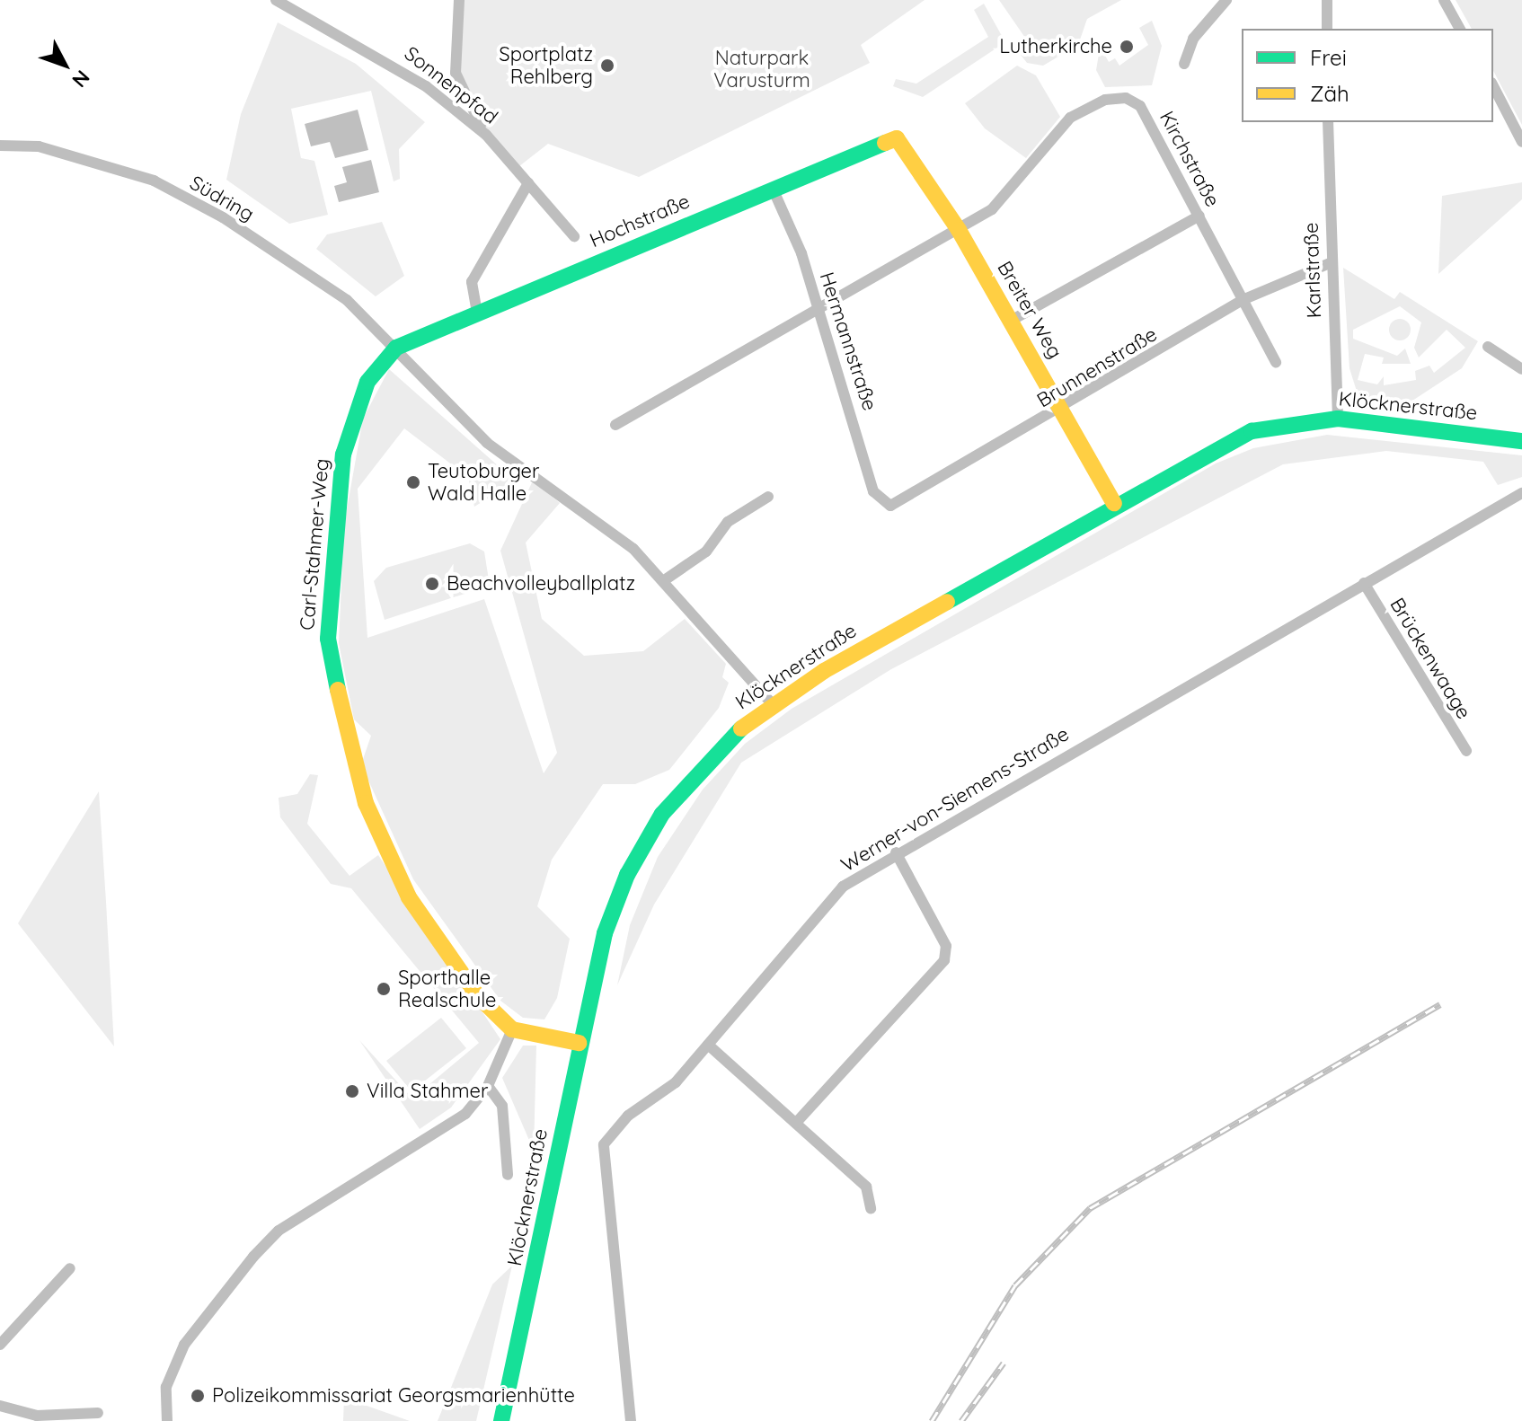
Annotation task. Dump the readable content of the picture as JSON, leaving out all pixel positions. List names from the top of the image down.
{
  "streets": {
    "street": [
      "Sonnenpfad",
      "Kirchstraße",
      "Südring",
      "Hochstraße",
      "Karlstraße",
      "Breiter Weg",
      "Hermannstraße",
      "Brunnenstraße",
      "Klöcknerstraße",
      "Carl-Stahmer-Weg",
      "Brückenwaage",
      "Werner-von-Siemens-Straße"
    ]
  },
  "crossings": [
    ["Kirchstraße", "Breiter Weg"],
    ["Kirchstraße", "Brunnenstraße"],
    ["Südring", "Hochstraße"],
    ["Südring", "Klöcknerstraße"],
    ["Südring", "Carl-Stahmer-Weg"],
    ["Hochstraße", "Breiter Weg"],
    ["Hochstraße", "Hermannstraße"],
    ["Hochstraße", "Carl-Stahmer-Weg"],
    ["Karlstraße", "Brunnenstraße"],
    ["Karlstraße", "Klöcknerstraße"],
    ["Breiter Weg", "Brunnenstraße"],
    ["Breiter Weg", "Klöcknerstraße"],
    ["Hermannstraße", "Brunnenstraße"],
    ["Brückenwaage", "Werner-von-Siemens-Straße"]
  ],
  "parks": ["Naturpark Varusturm"],
  "places": [
    "Lutherkirche",
    "Sportplatz Rehlberg",
    "Teutoburger Wald Halle",
    "Beachvolleyballplatz",
    "Sporthalle Realschule",
    "Villa Stahmer",
    "Polizeikommissariat Georgsmarienhütte"
  ],
  "legend": ["Frei", "Zäh"],
  "north": "bottom right"
}
